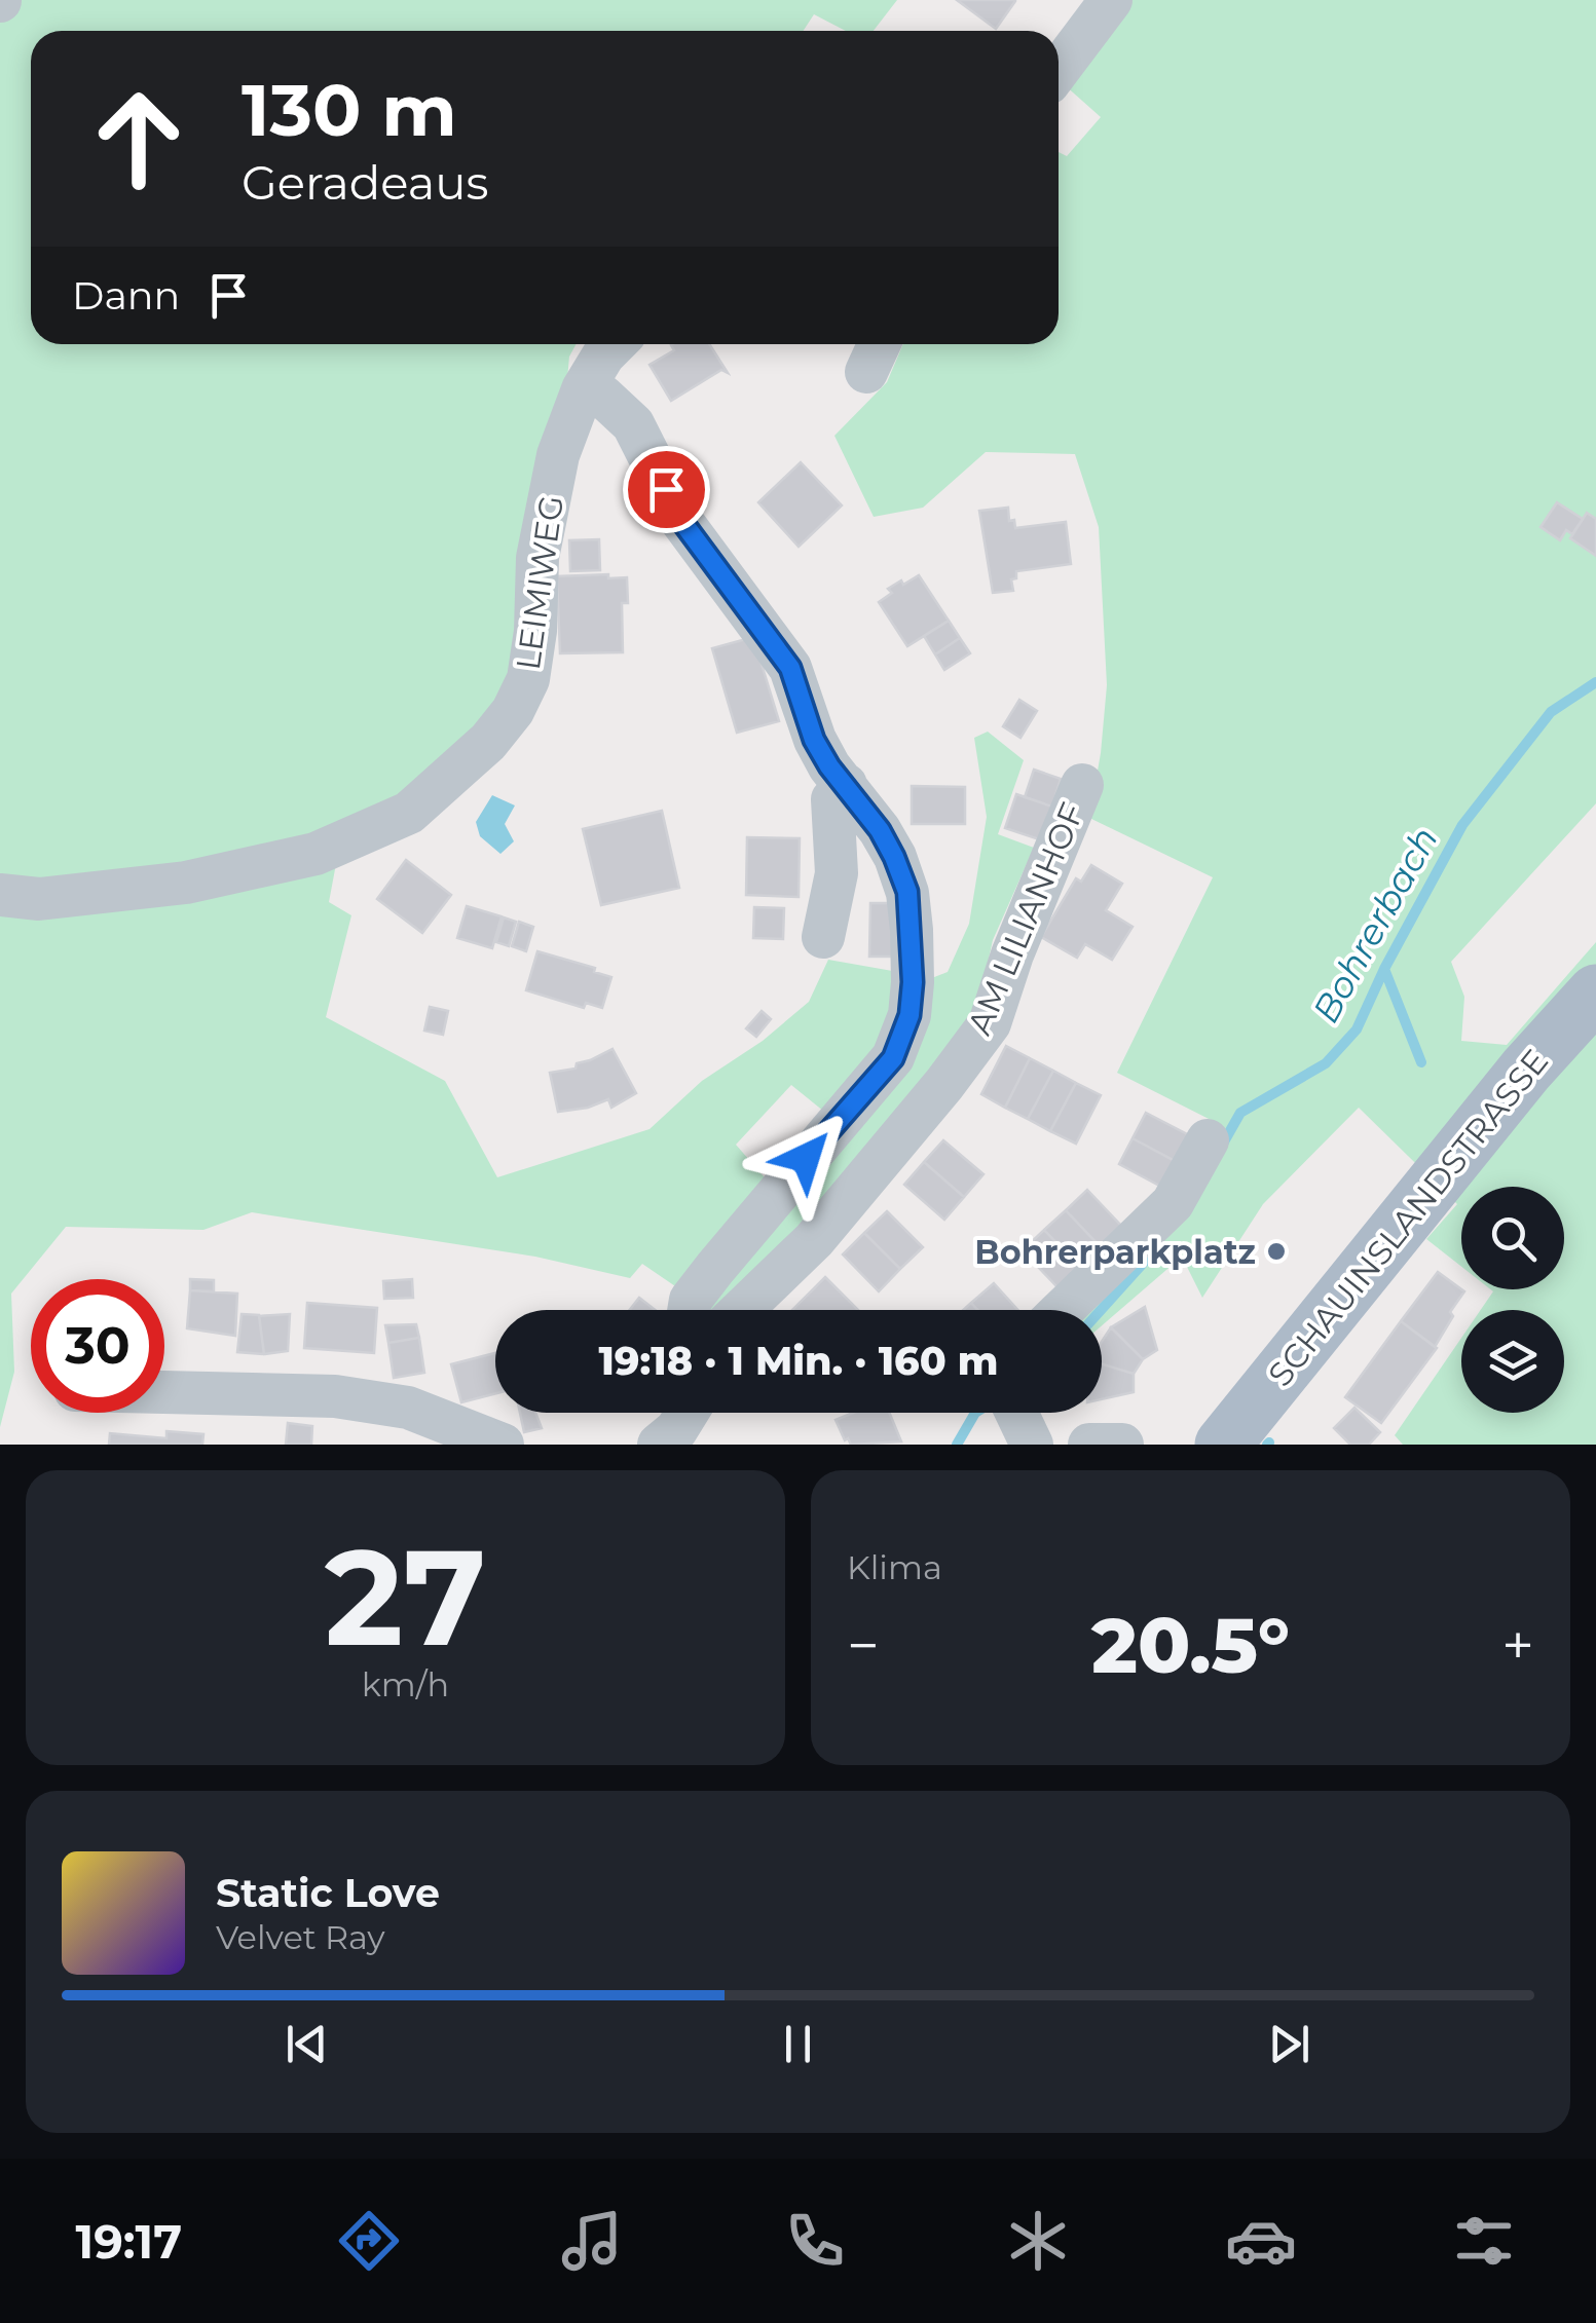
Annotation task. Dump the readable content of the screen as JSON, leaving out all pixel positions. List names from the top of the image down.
{
  "streets": {
    "main road": ["SCHAUINSLANDSTRASSE"],
    "street": ["LEIMIWEG", "AM LILIANHOF"]
  },
  "water": ["Bohrerbach"],
  "places": ["Bohrerparkplatz"],
  "page": {
    "turn": ["130 m", "Geradeaus"],
    "then": "Dann",
    "limit": "30",
    "trip": "19:18 · 1 Min. · 160 m",
    "tile": [
      ["27", "km/h"],
      "Klima"
    ],
    "heat": ["−", "20.5°", "+"],
    "song": ["Static Love", "Velvet Ray"],
    "tabs": "19:17"
  }
}
